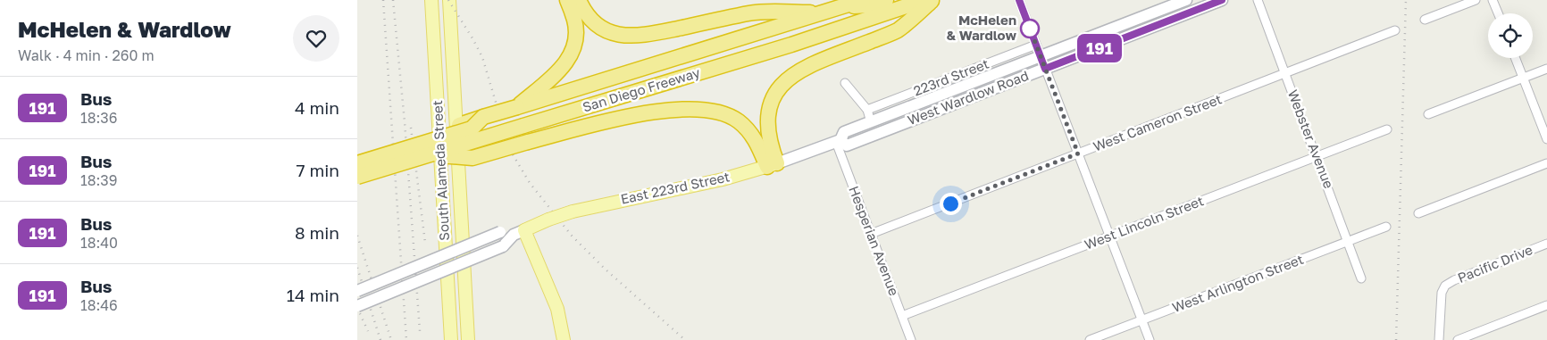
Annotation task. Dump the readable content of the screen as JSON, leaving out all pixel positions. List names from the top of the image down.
{
  "streets": {
    "highway": ["San Diego Freeway"],
    "main road": ["West Wardlow Road", "South Alameda Street", "East 223rd Street"],
    "street": [
      "223rd Street",
      "West Cameron Street",
      "Webster Avenue",
      "West Lincoln Street",
      "Hesperian Avenue",
      "Pacific Drive",
      "West Arlington Street"
    ]
  },
  "crossings": [
    ["West Wardlow Road", "East 223rd Street"],
    ["West Wardlow Road", "Hesperian Avenue"],
    ["West Cameron Street", "Webster Avenue"],
    ["West Cameron Street", "Hesperian Avenue"],
    ["Webster Avenue", "West Lincoln Street"],
    ["Webster Avenue", "West Arlington Street"],
    ["East 223rd Street", "Hesperian Avenue"],
    ["West Lincoln Street", "Hesperian Avenue"]
  ],
  "places": ["McHelen & Wardlow"],
  "lines": ["bus line 191"],
  "page": {
    "heading": ["McHelen & Wardlow", "Walk · 4 min · 260 m"],
    "on_map": "191",
    "list": [
      {
        "mark": "191",
        "name": "Bus",
        "note": "18:36",
        "value": "4 min"
      },
      {
        "mark": "191",
        "name": "Bus",
        "note": "18:39",
        "value": "7 min"
      },
      {
        "mark": "191",
        "name": "Bus",
        "note": "18:40",
        "value": "8 min"
      },
      {
        "mark": "191",
        "name": "Bus",
        "note": "18:46",
        "value": "14 min"
      }
    ]
  }
}
